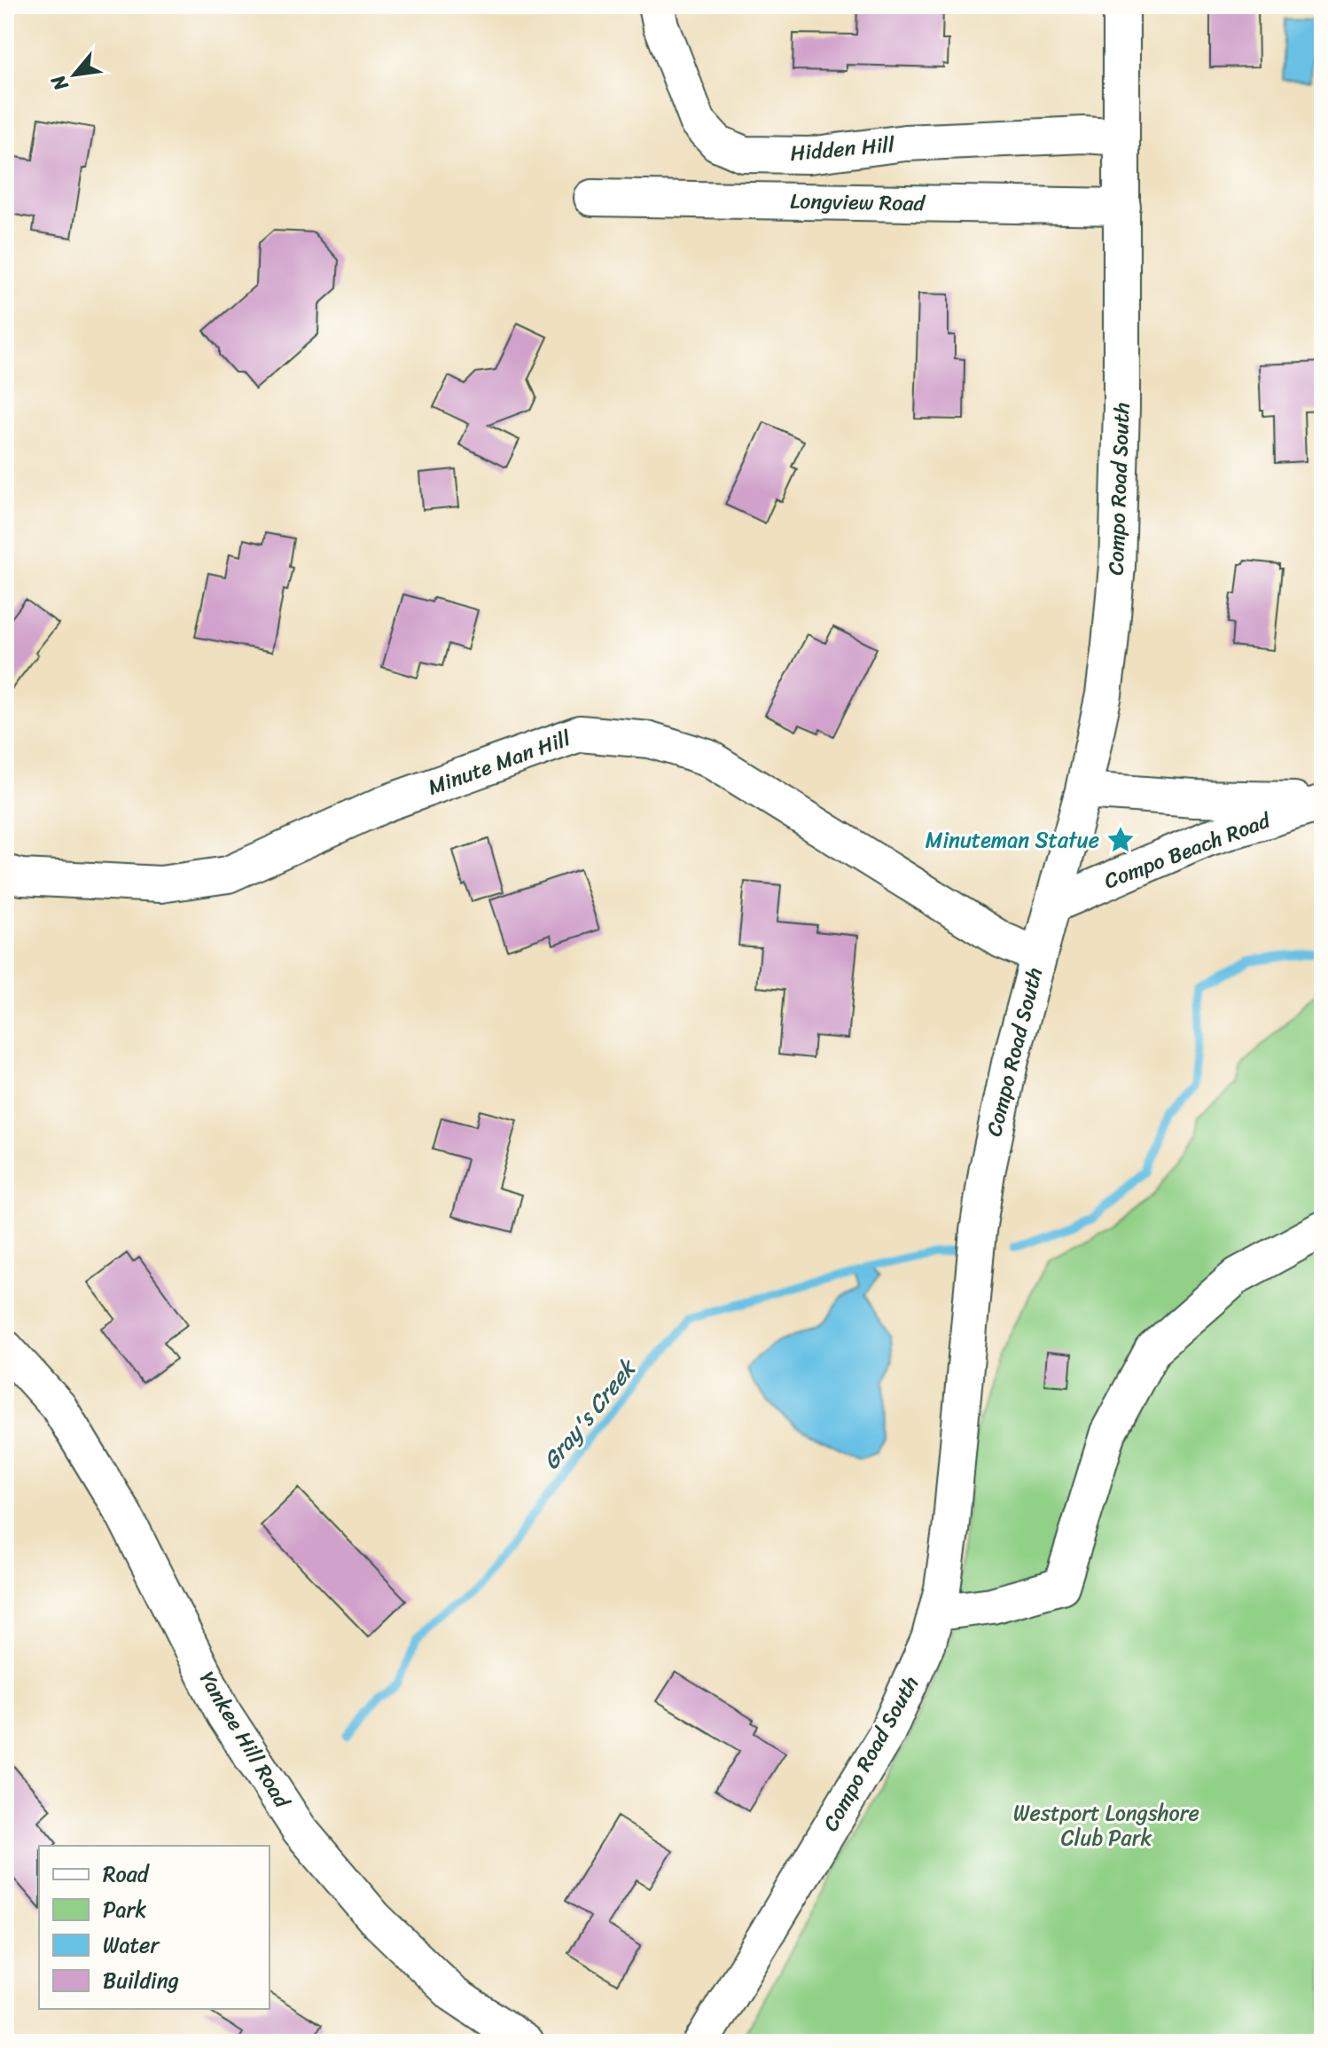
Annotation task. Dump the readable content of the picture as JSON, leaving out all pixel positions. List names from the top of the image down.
{
  "streets": {
    "street": [
      "Hidden Hill",
      "Longview Road",
      "Compo Road South",
      "Minute Man Hill",
      "Compo Beach Road",
      "Yankee Hill Road"
    ]
  },
  "crossings": [
    ["Hidden Hill", "Compo Road South"],
    ["Longview Road", "Compo Road South"],
    ["Compo Road South", "Minute Man Hill"],
    ["Compo Road South", "Compo Beach Road"]
  ],
  "water": ["Gray's Creek"],
  "parks": ["Westport Longshore Club Park"],
  "places": {
    "place": ["Minuteman Statue"]
  },
  "legend": [
    "Road",
    "Park",
    "Water",
    "Building"
  ],
  "north": "bottom left"
}
